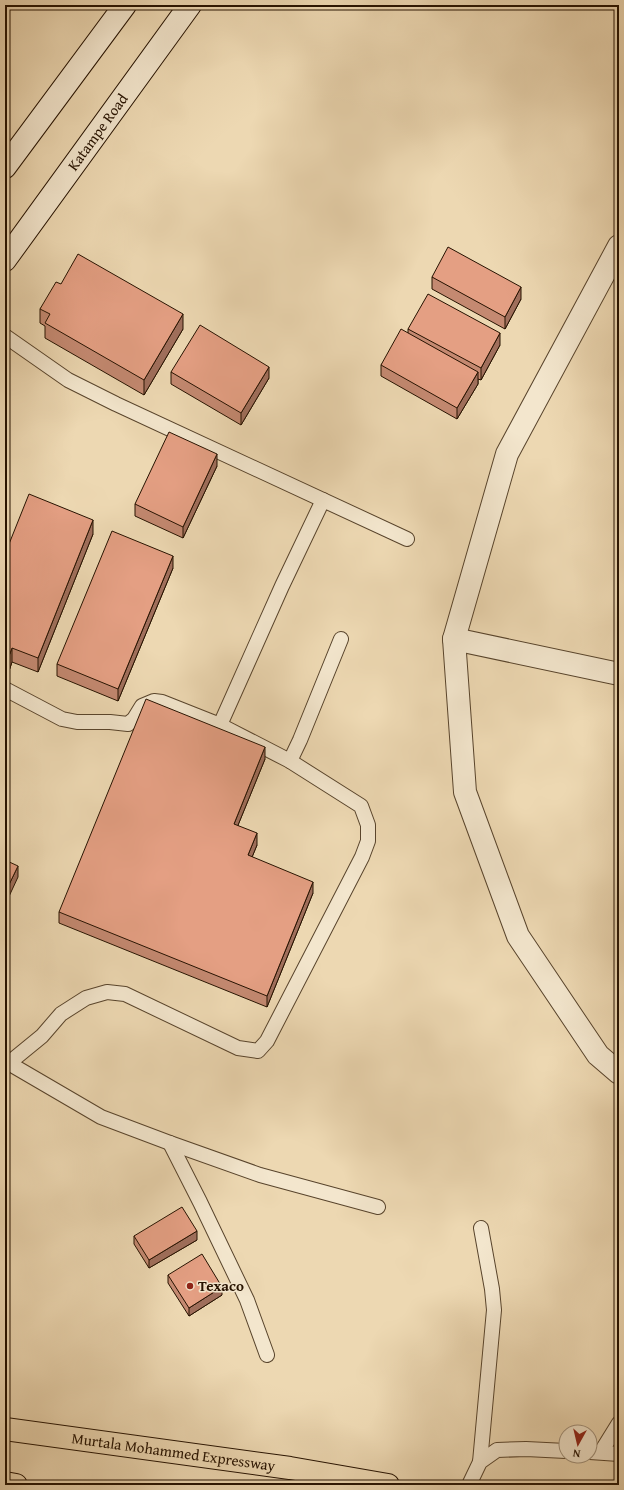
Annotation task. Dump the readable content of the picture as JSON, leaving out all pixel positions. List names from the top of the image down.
{
  "streets": {
    "highway": ["Murtala Mohammed Expressway"],
    "street": ["Katampe Road"]
  },
  "places": ["Texaco"],
  "north": "bottom"
}
